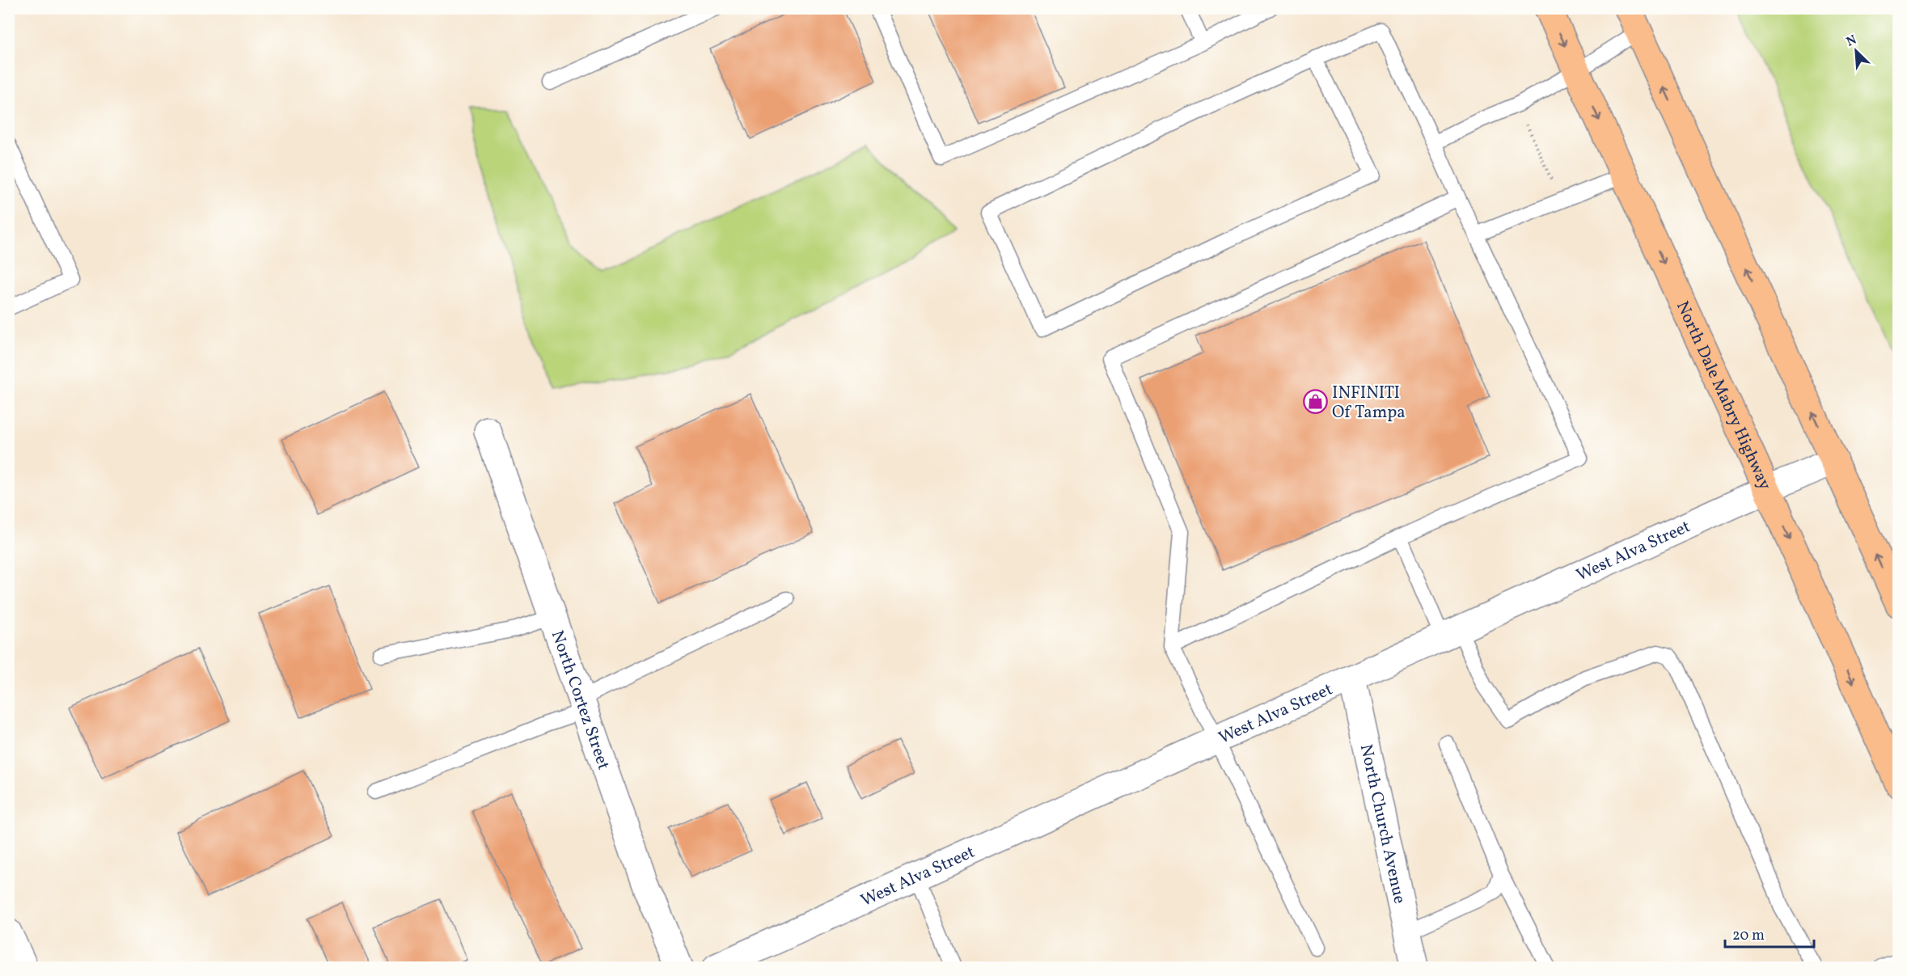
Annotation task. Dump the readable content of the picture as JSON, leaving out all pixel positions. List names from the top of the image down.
{
  "streets": {
    "main road": ["North Dale Mabry Highway"],
    "street": ["West Alva Street", "North Cortez Street", "North Church Avenue"]
  },
  "crossings": [
    ["North Dale Mabry Highway", "West Alva Street"],
    ["West Alva Street", "North Church Avenue"]
  ],
  "places": {
    "shop": ["INFINITI Of Tampa"]
  },
  "scale_bar": "20 m",
  "north": "top left"
}
